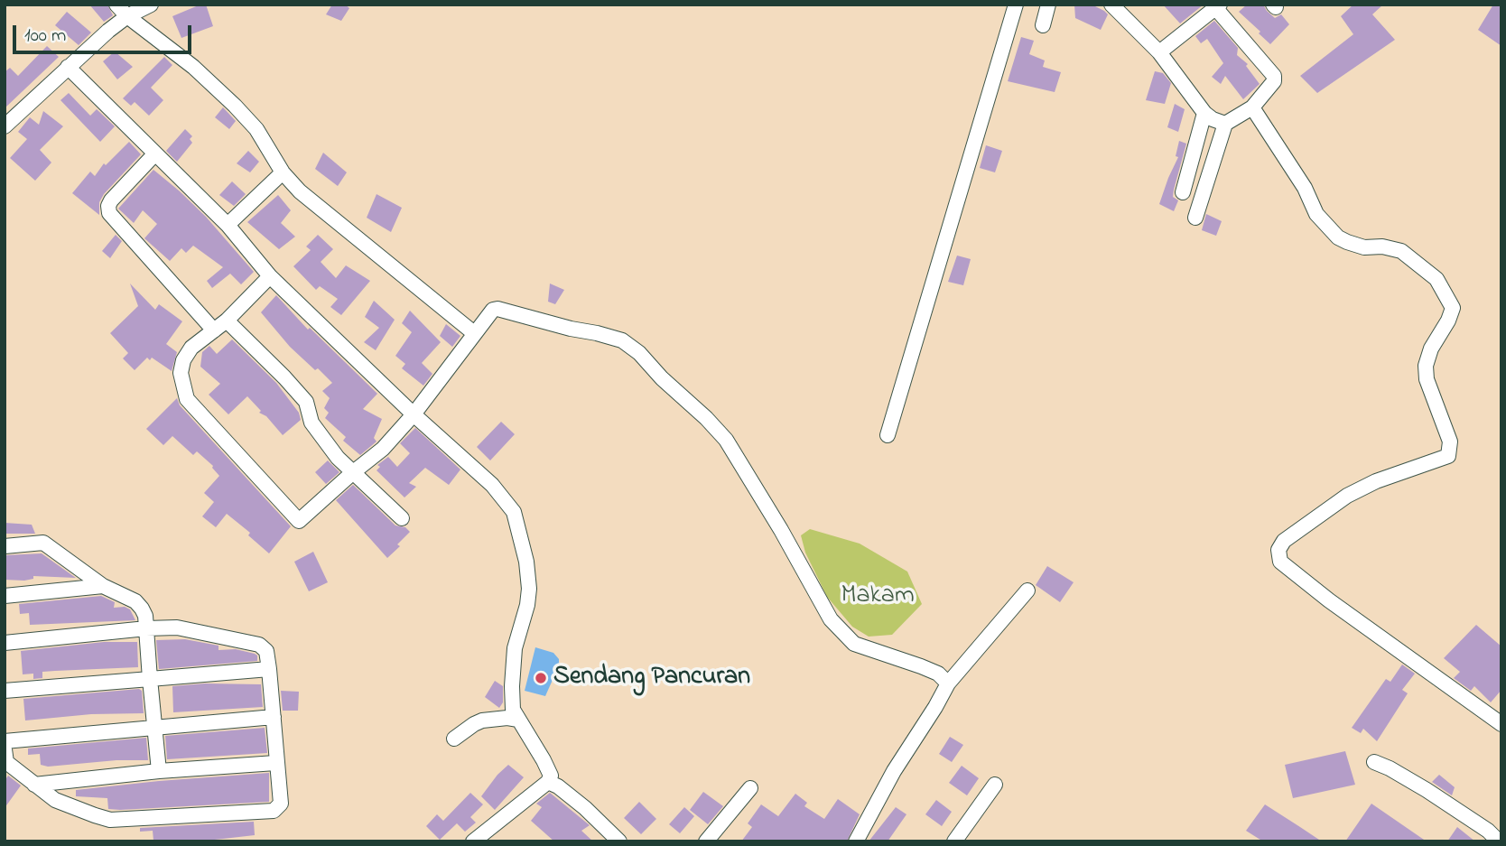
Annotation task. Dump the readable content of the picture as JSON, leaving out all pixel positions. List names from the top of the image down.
{
  "parks": ["Makam"],
  "places": ["Sendang Pancuran"],
  "scale_bar": "100 m"
}
